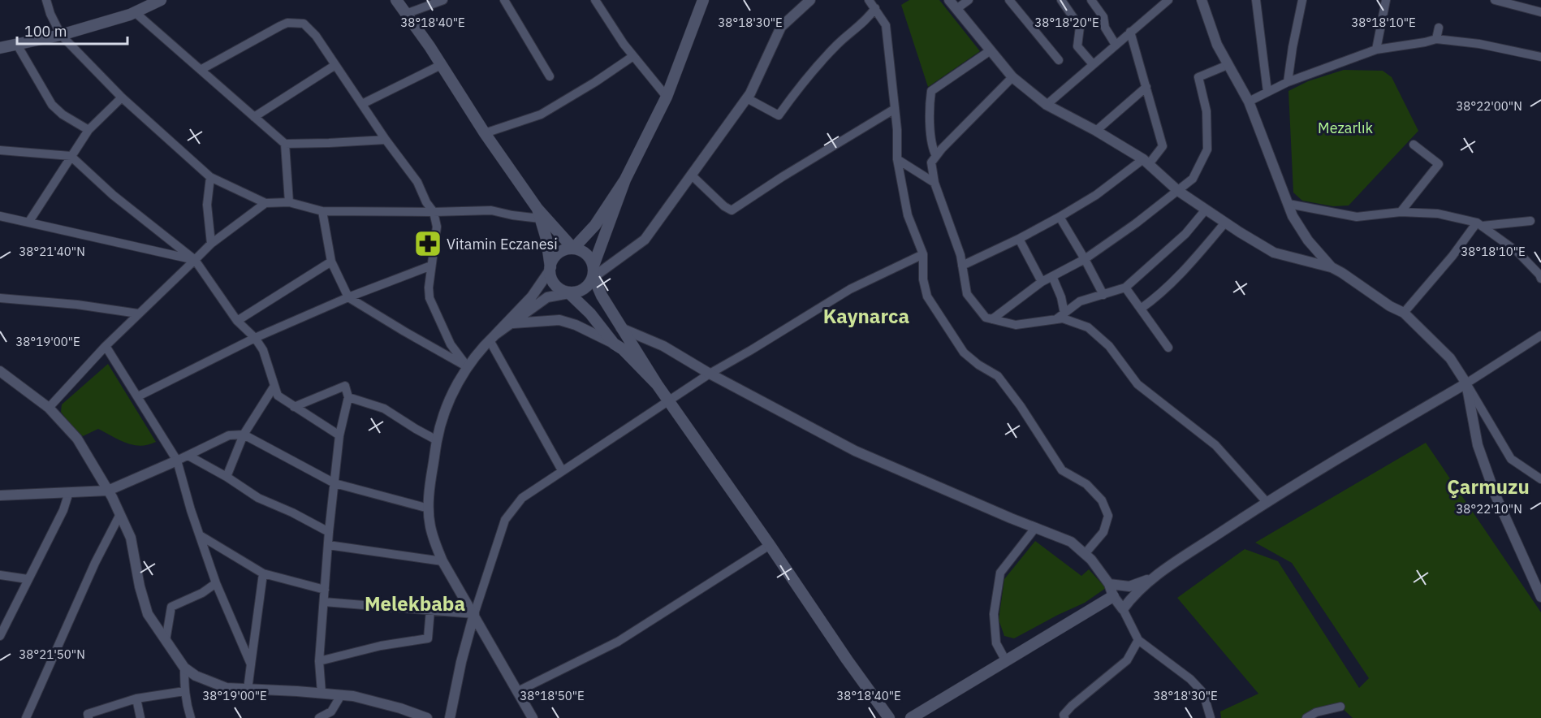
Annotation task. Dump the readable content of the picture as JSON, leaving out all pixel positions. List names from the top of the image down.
{
  "districts": ["Kaynarca", "Çarmuzu", "Melekbaba"],
  "parks": ["Mezarlık"],
  "places": {
    "pharmacy": ["Vitamin Eczanesi"]
  },
  "scale_bar": "100 m",
  "coordinates": [
    "38°18'40\"E",
    "38°18'30\"E",
    "38°18'20\"E",
    "38°18'10\"E",
    "38°22'00\"N",
    "38°21'40\"N",
    "38°19'00\"E",
    "38°22'10\"N",
    "38°21'50\"N",
    "38°18'50\"E"
  ]
}
